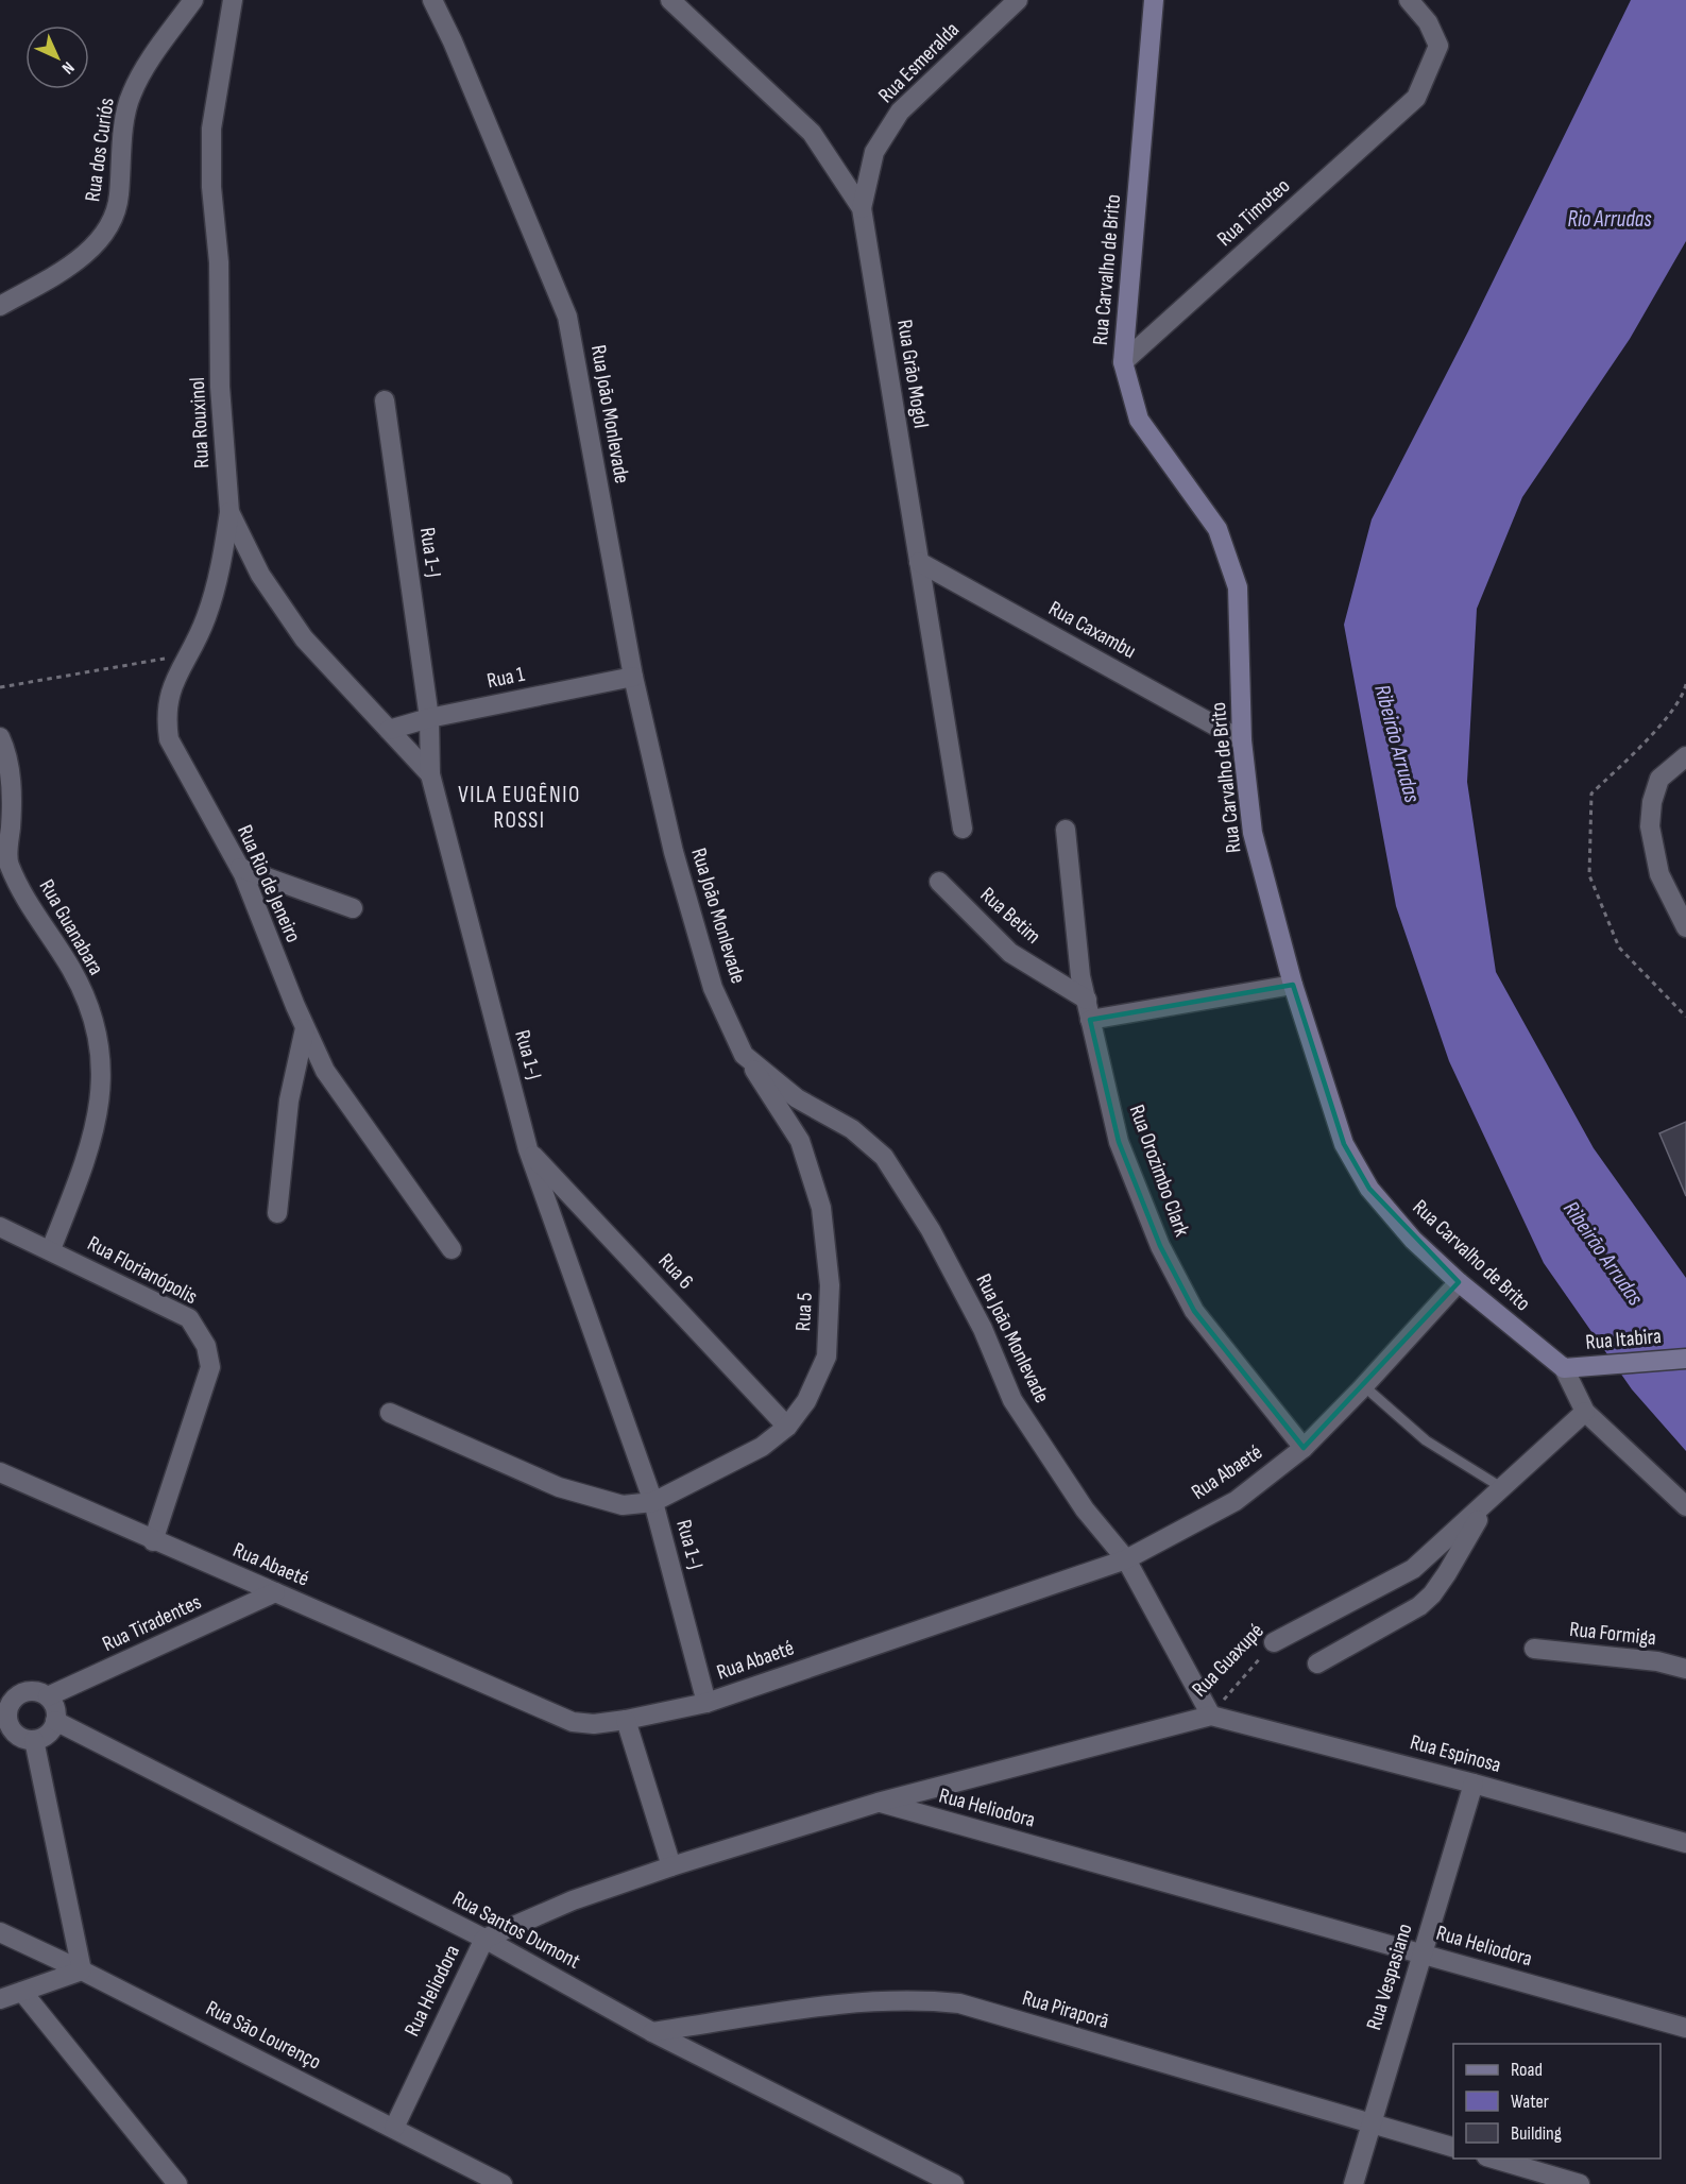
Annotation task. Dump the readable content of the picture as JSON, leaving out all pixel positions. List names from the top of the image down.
{
  "streets": {
    "street": [
      "Rua Esmeralda",
      "Rua dos Curiós",
      "Rua Timoteo",
      "Rua Carvalho de Brito",
      "Rua Grão Mogol",
      "Rua João Monlevade",
      "Rua Rouxinol",
      "Rua 1-J",
      "Rua Caxambu",
      "Rua 1",
      "Rua Rio de Jeneiro",
      "Rua Betim",
      "Rua Guanabara",
      "Rua Orozimbo Clark",
      "Rua Florianópolis",
      "Rua 6",
      "Rua 5",
      "Rua Itabira",
      "Rua Abaeté",
      "Rua Tiradentes",
      "Rua Formiga",
      "Rua Guaxupé",
      "Rua Espinosa",
      "Rua Heliodora",
      "Rua Santos Dumont",
      "Rua Vespasiano",
      "Rua Piraporã",
      "Rua São Lourenço"
    ]
  },
  "crossings": [
    ["Rua Esmeralda", "Rua Grão Mogol"],
    ["Rua Timoteo", "Rua Carvalho de Brito"],
    ["Rua Carvalho de Brito", "Rua Caxambu"],
    ["Rua Carvalho de Brito", "Rua Itabira"],
    ["Rua Carvalho de Brito", "Rua Abaeté"],
    ["Rua Carvalho de Brito", "Rua Guaxupé"],
    ["Rua Grão Mogol", "Rua Caxambu"],
    ["Rua João Monlevade", "Rua 1"],
    ["Rua João Monlevade", "Rua 5"],
    ["Rua João Monlevade", "Rua Abaeté"],
    ["Rua João Monlevade", "Rua Guaxupé"],
    ["Rua João Monlevade", "Rua Espinosa"],
    ["Rua Rouxinol", "Rua 1-J"],
    ["Rua Rouxinol", "Rua 1"],
    ["Rua Rouxinol", "Rua Rio de Jeneiro"],
    ["Rua 1-J", "Rua 1"],
    ["Rua 1-J", "Rua 6"],
    ["Rua 1-J", "Rua 5"],
    ["Rua 1-J", "Rua Abaeté"],
    ["Rua Betim", "Rua Orozimbo Clark"],
    ["Rua Guanabara", "Rua Florianópolis"],
    ["Rua Orozimbo Clark", "Rua Abaeté"],
    ["Rua Florianópolis", "Rua Abaeté"],
    ["Rua 6", "Rua 5"],
    ["Rua Abaeté", "Rua Tiradentes"],
    ["Rua Tiradentes", "Rua Santos Dumont"],
    ["Rua Guaxupé", "Rua Espinosa"],
    ["Rua Guaxupé", "Rua Heliodora"],
    ["Rua Espinosa", "Rua Vespasiano"],
    ["Rua Heliodora", "Rua Santos Dumont"],
    ["Rua Heliodora", "Rua Vespasiano"],
    ["Rua Heliodora", "Rua São Lourenço"],
    ["Rua Santos Dumont", "Rua Piraporã"],
    ["Rua Vespasiano", "Rua Piraporã"]
  ],
  "districts": ["VILA EUGÊNIO ROSSI"],
  "water": ["Rio Arrudas", "Ribeirão Arrudas"],
  "legend": ["Road", "Water", "Building"],
  "north": "bottom right"
}
